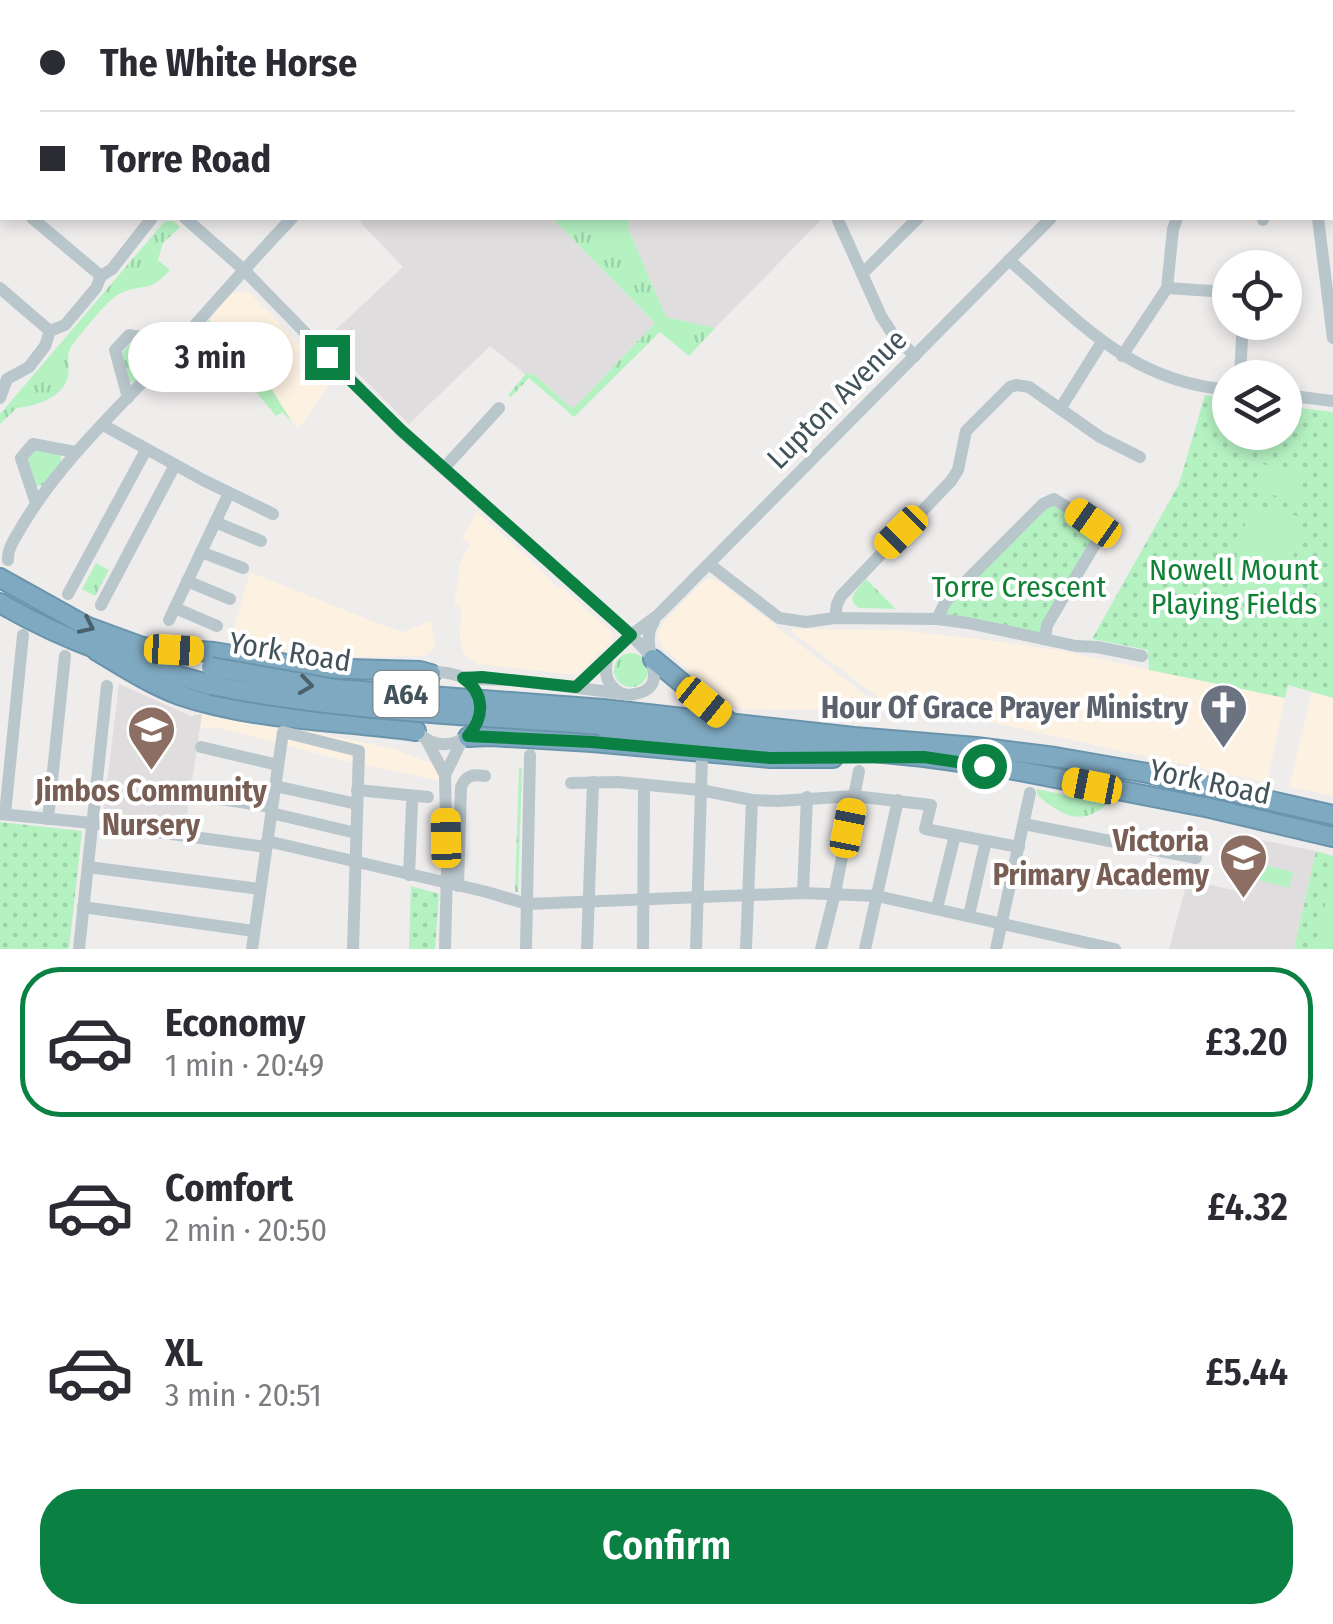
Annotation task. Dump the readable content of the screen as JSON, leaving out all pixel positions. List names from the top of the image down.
{
  "streets": {
    "highway": ["York Road", "A64"],
    "street": ["Lupton Avenue"]
  },
  "parks": ["Nowell Mount Playing Fields", "Torre Crescent"],
  "places": {
    "church": ["Hour Of Grace Prayer Ministry"],
    "school or university": ["Jimbos Community Nursery", "Victoria Primary Academy"]
  },
  "page": {
    "banner": ["The White Horse", "Torre Road"],
    "bubble": "3 min",
    "list": [
      {
        "name": "Economy",
        "note": "1 min · 20:49",
        "value": "£3.20"
      },
      {
        "name": "Comfort",
        "note": "2 min · 20:50",
        "value": "£4.32"
      },
      {
        "name": "XL",
        "note": "3 min · 20:51",
        "value": "£5.44"
      }
    ],
    "buttons": "Confirm"
  }
}
